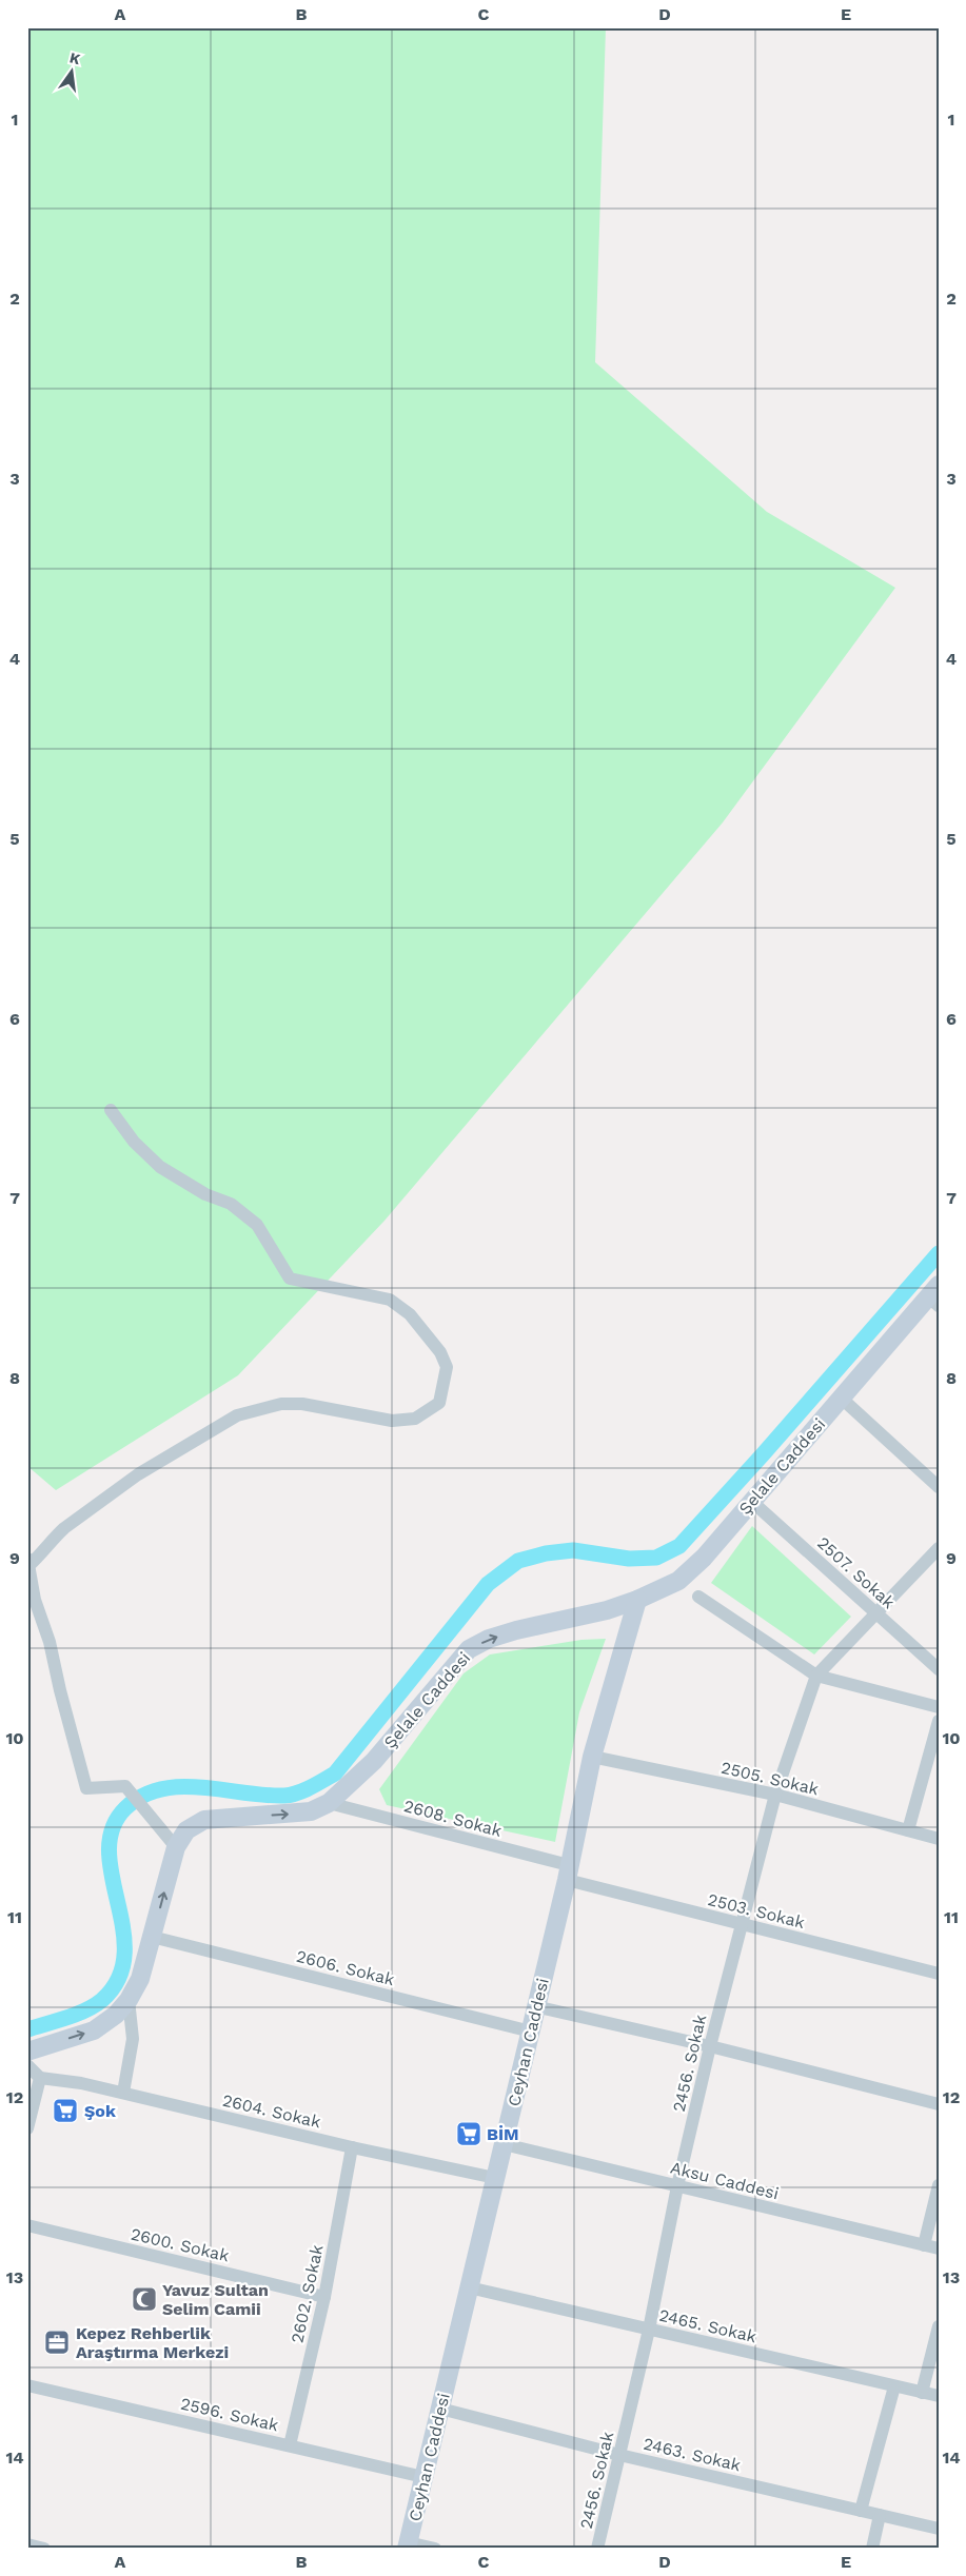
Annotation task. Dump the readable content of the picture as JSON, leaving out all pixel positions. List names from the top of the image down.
{
  "streets": {
    "street": [
      "Şelale Caddesi",
      "2507. Sokak",
      "2505. Sokak",
      "2608. Sokak",
      "2503. Sokak",
      "2606. Sokak",
      "Ceyhan Caddesi",
      "2456. Sokak",
      "2604. Sokak",
      "Aksu Caddesi",
      "2600. Sokak",
      "2602. Sokak",
      "2465. Sokak",
      "2596. Sokak",
      "2463. Sokak"
    ]
  },
  "crossings": [
    ["Şelale Caddesi", "2507. Sokak"],
    ["Şelale Caddesi", "2608. Sokak"],
    ["Şelale Caddesi", "2606. Sokak"],
    ["Şelale Caddesi", "Ceyhan Caddesi"],
    ["2507. Sokak", "2456. Sokak"],
    ["2505. Sokak", "Ceyhan Caddesi"],
    ["2505. Sokak", "2456. Sokak"],
    ["2608. Sokak", "2503. Sokak"],
    ["2608. Sokak", "Ceyhan Caddesi"],
    ["2503. Sokak", "Ceyhan Caddesi"],
    ["2503. Sokak", "2456. Sokak"],
    ["2606. Sokak", "Ceyhan Caddesi"],
    ["Ceyhan Caddesi", "2604. Sokak"],
    ["Ceyhan Caddesi", "Aksu Caddesi"],
    ["Ceyhan Caddesi", "2465. Sokak"],
    ["Ceyhan Caddesi", "2596. Sokak"],
    ["Ceyhan Caddesi", "2463. Sokak"],
    ["2456. Sokak", "Aksu Caddesi"],
    ["2456. Sokak", "2465. Sokak"],
    ["2456. Sokak", "2463. Sokak"],
    ["2604. Sokak", "2602. Sokak"],
    ["2600. Sokak", "2602. Sokak"],
    ["2602. Sokak", "2596. Sokak"]
  ],
  "one_way": ["Şelale Caddesi"],
  "places": {
    "supermarket": ["Şok", "BİM"],
    "mosque": ["Yavuz Sultan Selim Camii"],
    "office": ["Kepez Rehberlik Araştırma Merkezi"]
  },
  "north": "top",
  "grid": {
    "columns": [
      "A",
      "B",
      "C",
      "D",
      "E"
    ],
    "rows": [
      "1",
      "2",
      "3",
      "4",
      "5",
      "6",
      "7",
      "8",
      "9",
      "10",
      "11",
      "12",
      "13",
      "14"
    ]
  }
}
